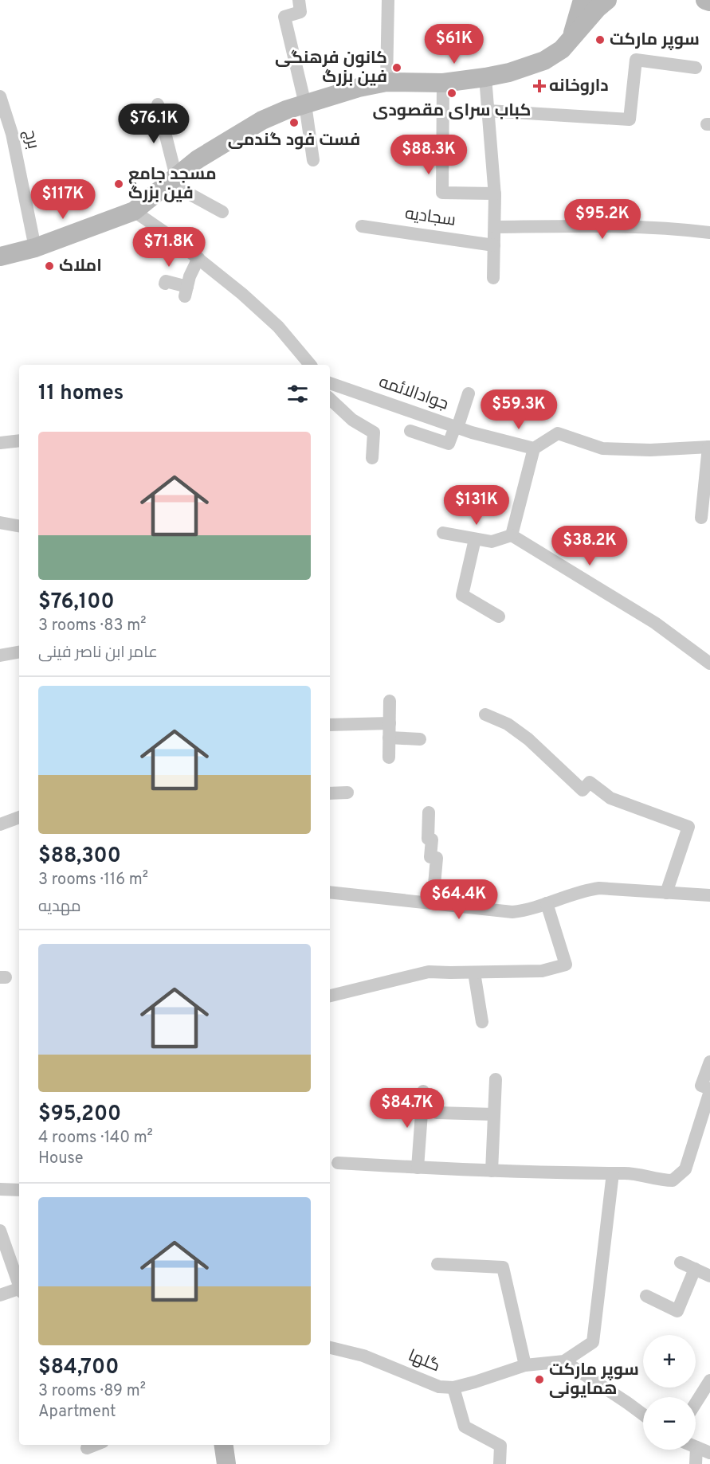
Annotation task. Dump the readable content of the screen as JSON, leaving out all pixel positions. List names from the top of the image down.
{
  "streets": {
    "street": [
      "برج",
      "سجادیه",
      "جوادالائمه",
      "گلها"
    ]
  },
  "places": {
    "other": [
      "سوپر مارکت",
      "کانون فرهنگی فین بزرگ",
      "کباب سرای مقصودی",
      "فست فود گندمی",
      "مسجد جامع فین بزرگ",
      "املاک",
      "سوپر مارکت همایونی"
    ],
    "health": ["داروخانه"]
  },
  "page": {
    "price": [
      "$61K",
      "$76.1K",
      "$88.3K",
      "$117K",
      "$95.2K",
      "$71.8K",
      "$59.3K",
      "$131K",
      "$38.2K",
      "$64.4K",
      "$84.7K"
    ],
    "heading": "11 homes",
    "list": [
      {
        "name": "$76,100",
        "note": "3 rooms · 83 m² · عامر ابن ناصر فینی"
      },
      {
        "name": "$88,300",
        "note": "3 rooms · 116 m² · مهدیه"
      },
      {
        "name": "$95,200",
        "note": "4 rooms · 140 m² · House"
      },
      {
        "name": "$84,700",
        "note": "3 rooms · 89 m² · Apartment"
      }
    ],
    "map_buttons": ["+", "−"]
  }
}
